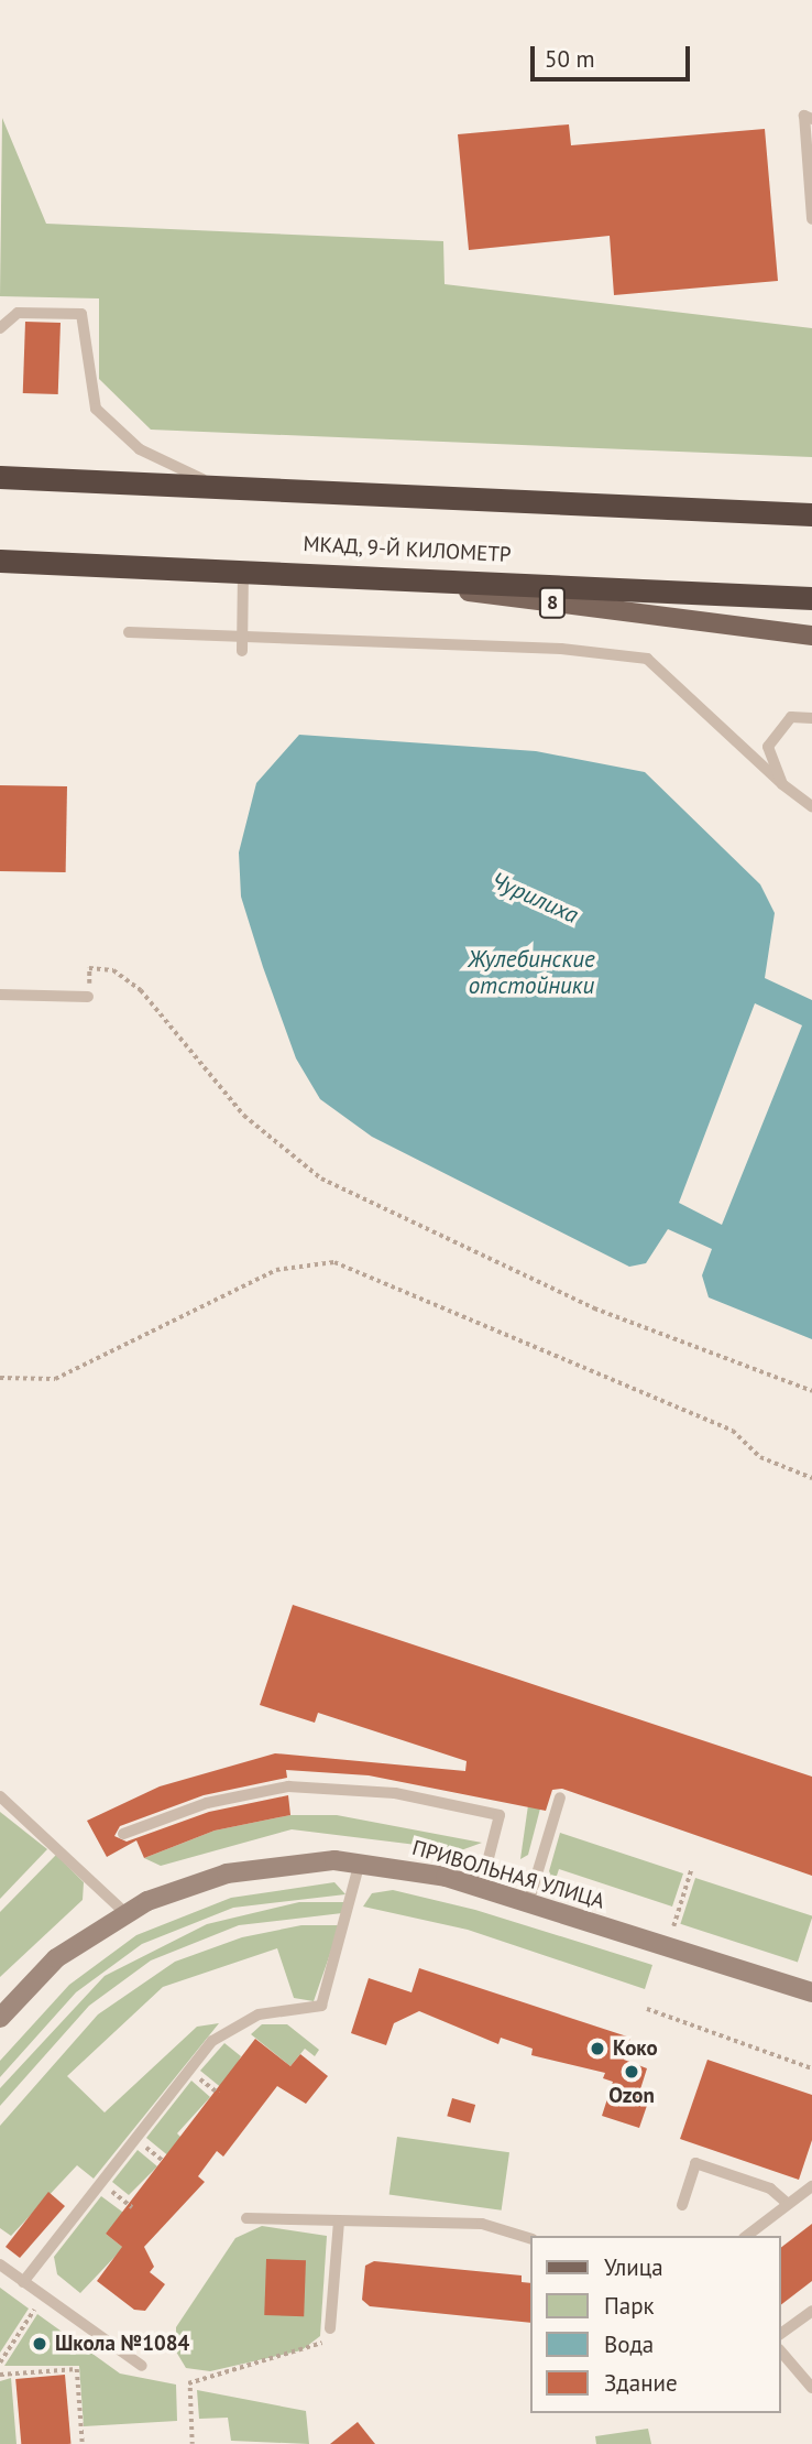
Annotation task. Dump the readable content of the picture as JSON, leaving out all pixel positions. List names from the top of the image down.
{
  "streets": {
    "highway": ["МКАД, 9-Й КИЛОМЕТР"],
    "main road": ["8", "ПРИВОЛЬНАЯ УЛИЦА"]
  },
  "crossings": [
    ["МКАД, 9-Й КИЛОМЕТР", "8"]
  ],
  "water": ["Чурилиха", "Жулебинские отстойники"],
  "places": ["Коко", "Ozon", "Школа №1084"],
  "legend": [
    "Улица",
    "Парк",
    "Вода",
    "Здание"
  ],
  "scale_bar": "50 m"
}
